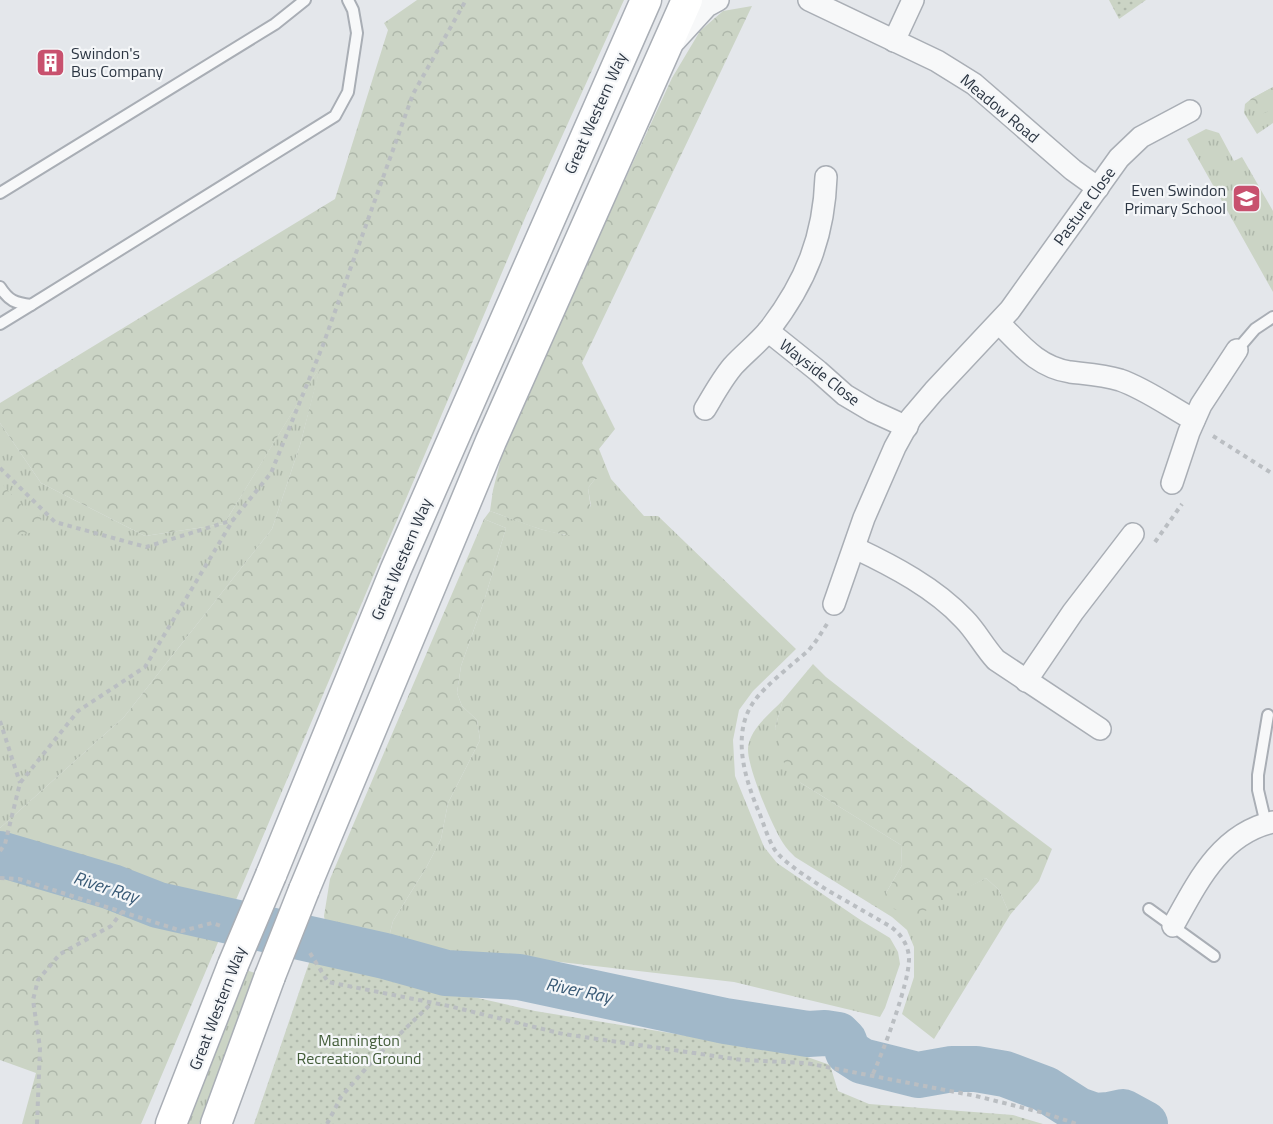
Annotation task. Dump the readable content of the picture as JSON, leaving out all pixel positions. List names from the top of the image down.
{
  "streets": {
    "main road": ["Great Western Way"],
    "street": ["Meadow Road", "Pasture Close", "Wayside Close"]
  },
  "crossings": [
    ["Meadow Road", "Pasture Close"],
    ["Pasture Close", "Wayside Close"]
  ],
  "water": ["River Ray"],
  "parks": ["Mannington Recreation Ground"],
  "places": {
    "building": ["Swindon's Bus Company"],
    "school or university": ["Even Swindon Primary School"]
  }
}
